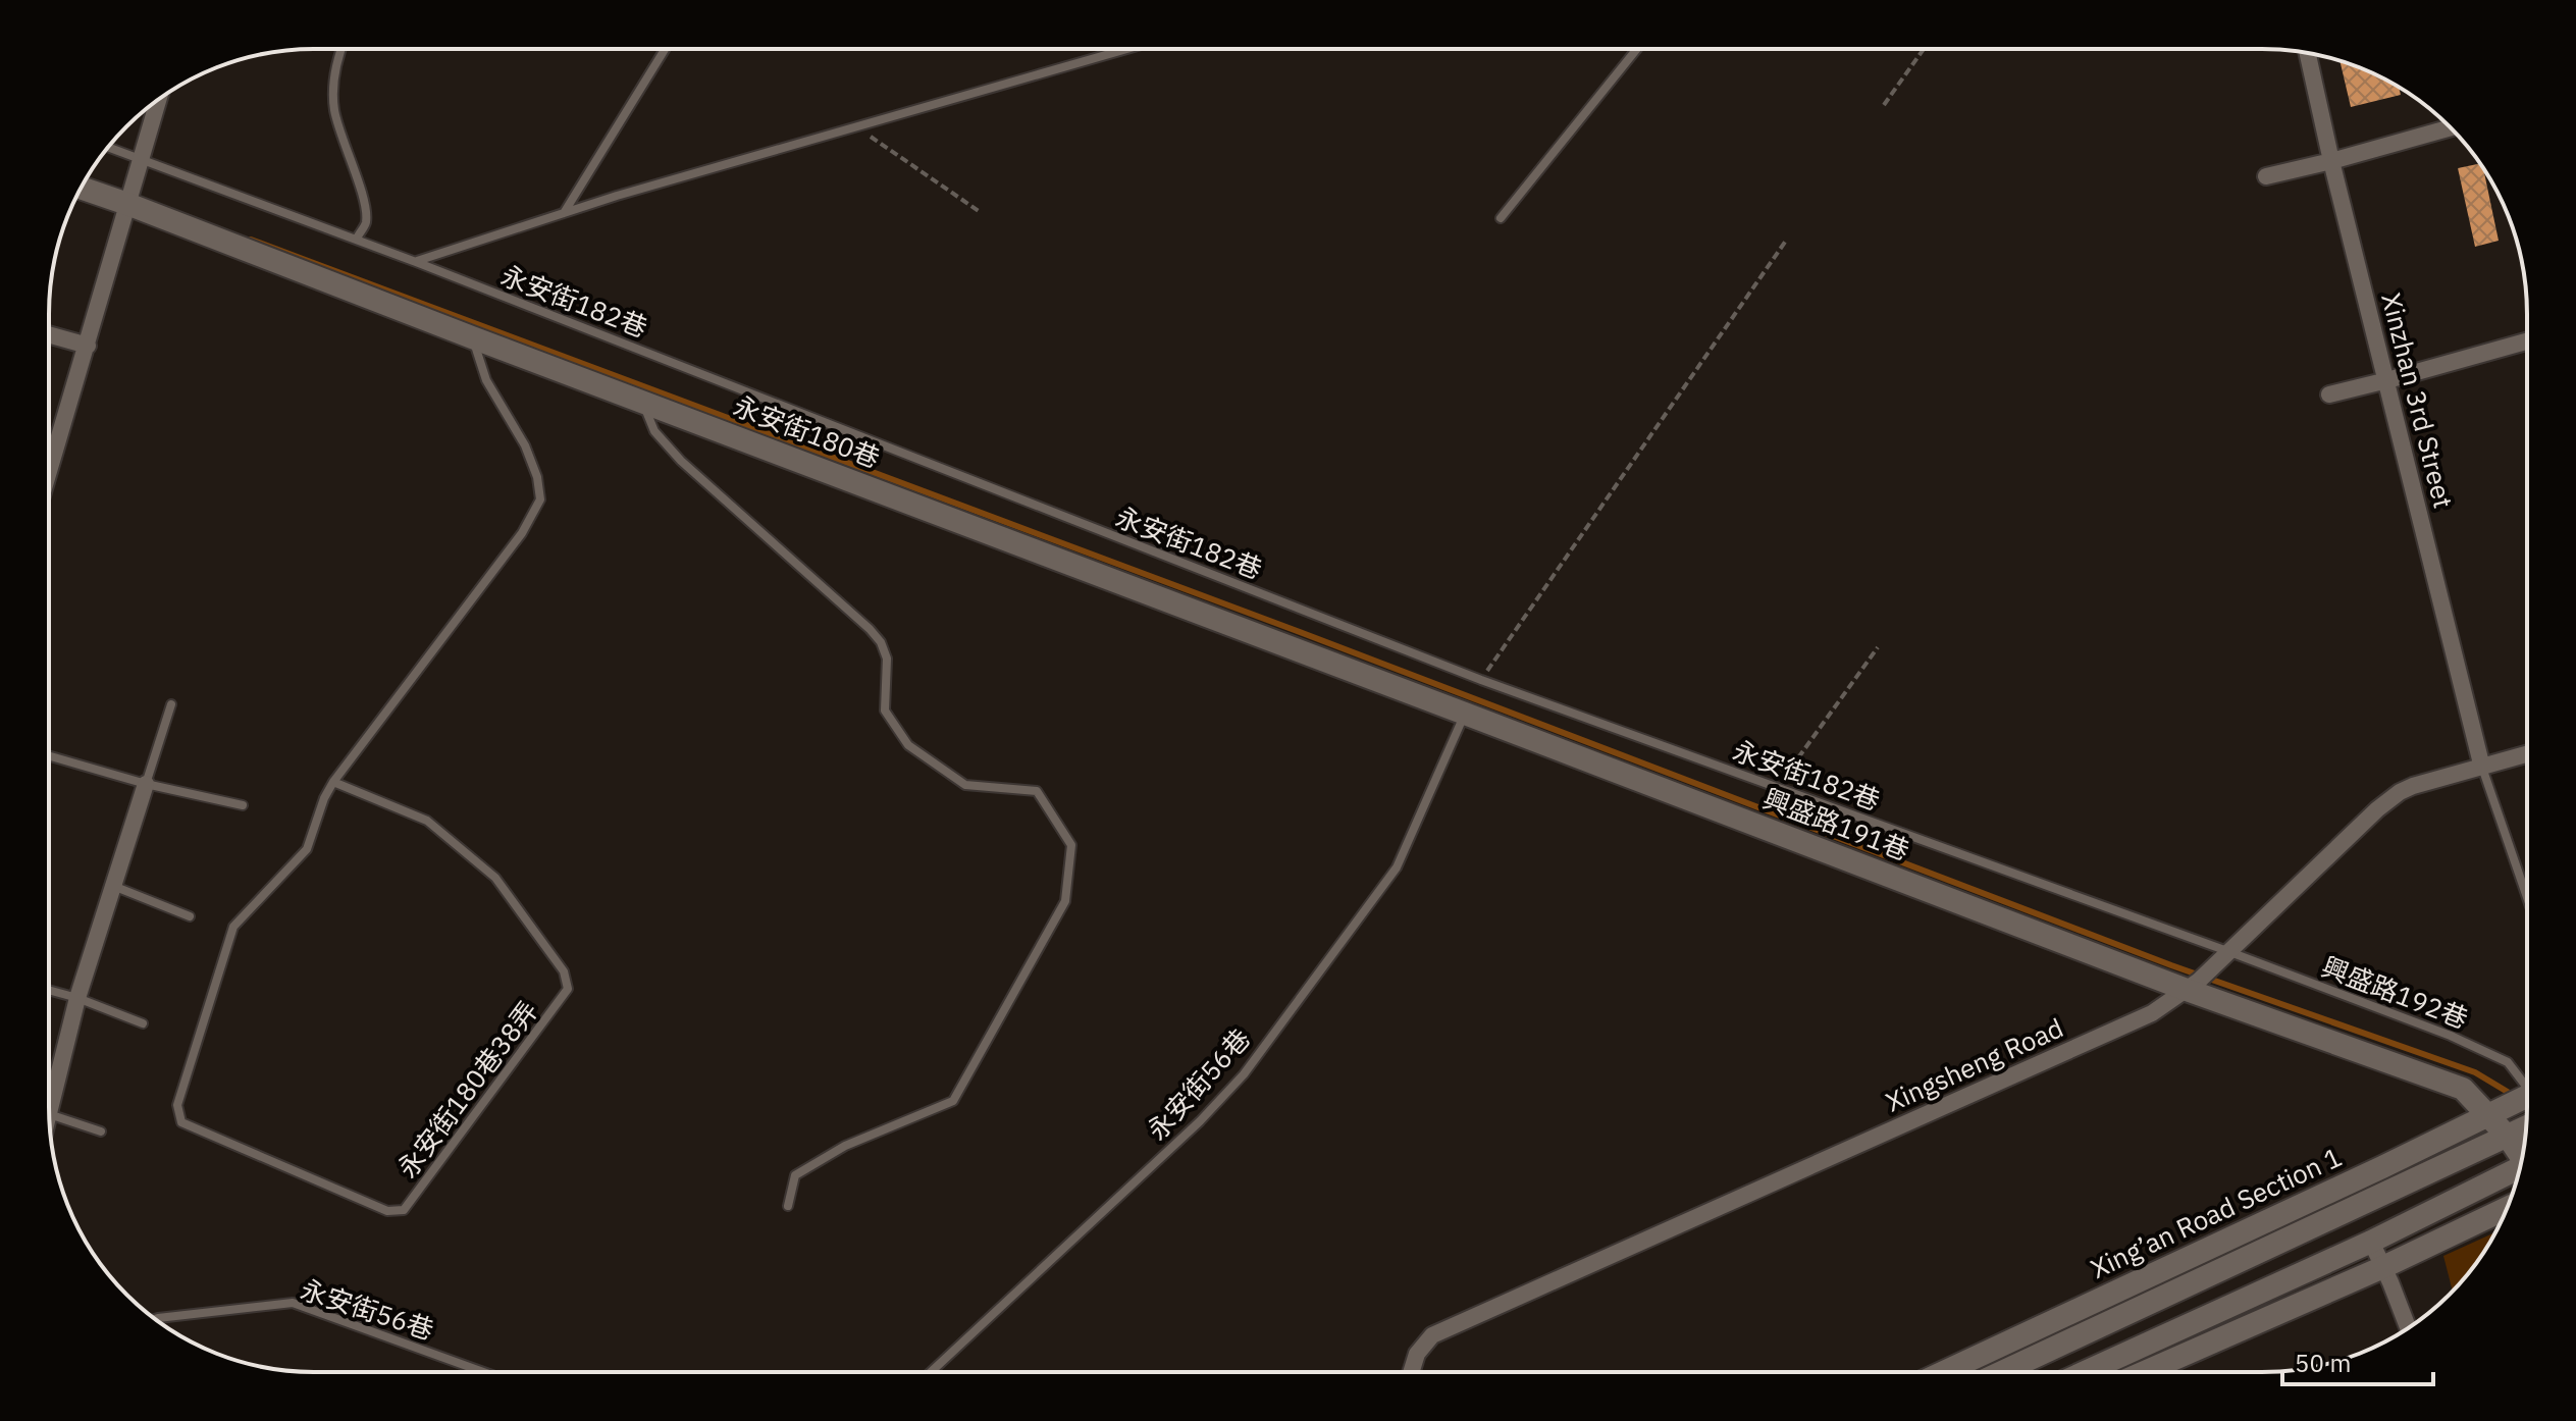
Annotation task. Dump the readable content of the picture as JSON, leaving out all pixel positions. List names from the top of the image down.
{
  "streets": {
    "street": [
      "Xinzhan 3rd Street",
      "永安街180巷",
      "興盛路191巷",
      "Xingsheng Road",
      "Xing’an Road Section 1"
    ],
    "lane": [
      "永安街182巷",
      "興盛路192巷",
      "永安街56巷",
      "永安街180巷38弄"
    ]
  },
  "crossings": [
    ["永安街182巷", "興盛路192巷"],
    ["永安街182巷", "Xingsheng Road"],
    ["Xinzhan 3rd Street", "Xingsheng Road"],
    ["永安街180巷", "興盛路191巷"],
    ["永安街180巷", "永安街56巷"],
    ["永安街180巷", "永安街180巷38弄"],
    ["興盛路191巷", "Xingsheng Road"],
    ["興盛路191巷", "永安街56巷"],
    ["興盛路191巷", "Xing’an Road Section 1"],
    ["興盛路192巷", "Xingsheng Road"]
  ],
  "scale_bar": "50 m"
}
